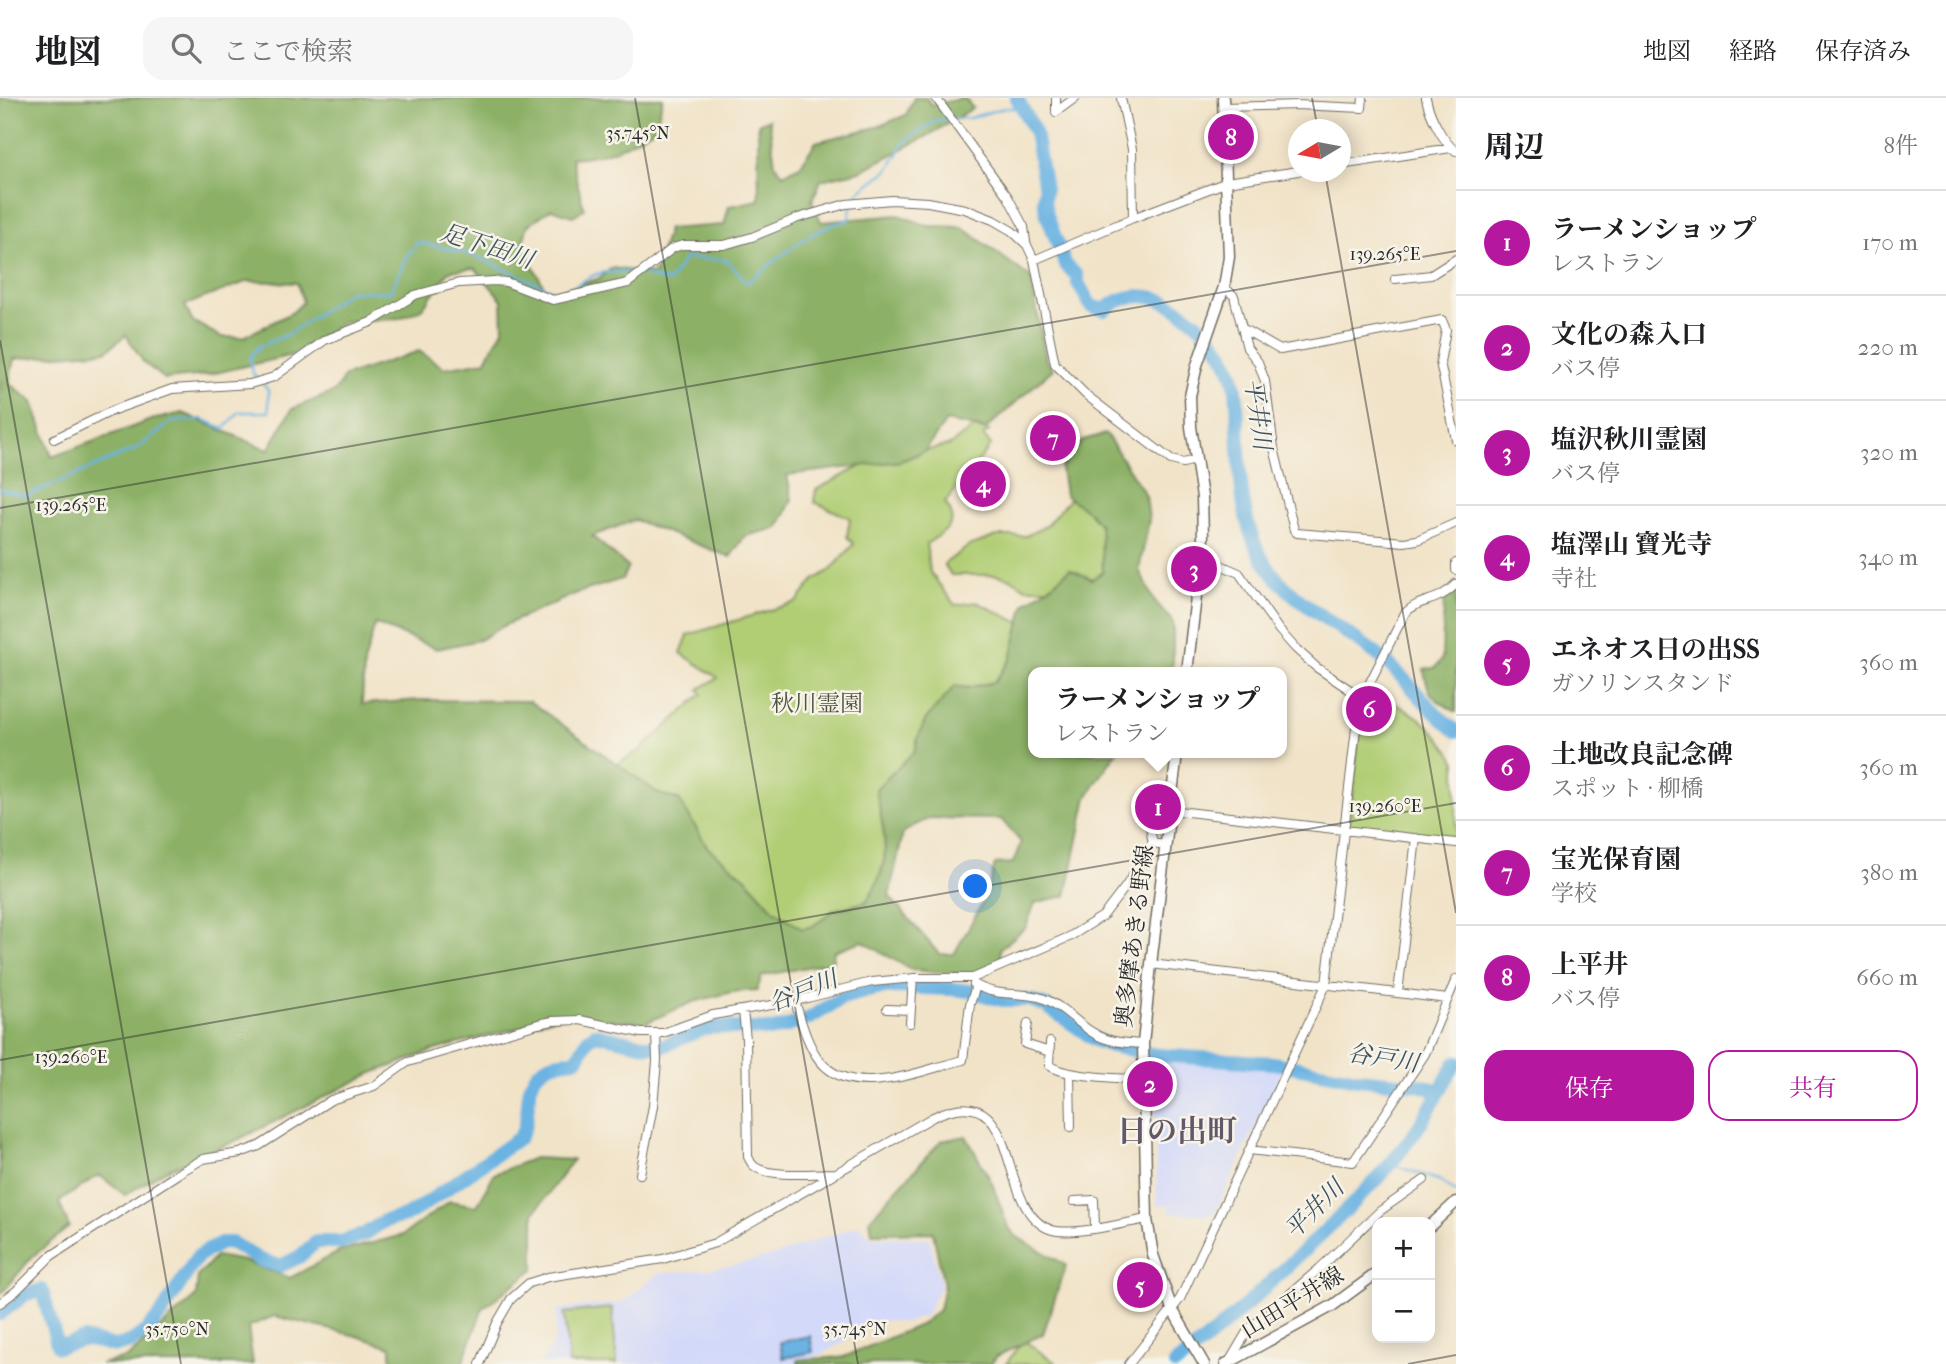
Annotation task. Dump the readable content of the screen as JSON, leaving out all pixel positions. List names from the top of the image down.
{
  "streets": {
    "main road": ["奥多摩あきる野線", "山田平井線"]
  },
  "districts": ["日の出町"],
  "water": ["足下田川", "平井川", "谷戸川"],
  "parks": ["秋川霊園"],
  "north": "left",
  "page": {
    "header": "地図",
    "search": "ここで検索",
    "nav": ["地図", "経路", "保存済み"],
    "heading": ["周辺", "8件"],
    "pins": [
      "8",
      "7",
      "4",
      "3",
      "6",
      "1",
      "2",
      "5"
    ],
    "list": [
      {
        "mark": "1",
        "name": "ラーメンショップ",
        "note": "レストラン",
        "value": "170 m"
      },
      {
        "mark": "2",
        "name": "文化の森入口",
        "note": "バス停",
        "value": "220 m"
      },
      {
        "mark": "3",
        "name": "塩沢秋川霊園",
        "note": "バス停",
        "value": "320 m"
      },
      {
        "mark": "4",
        "name": "塩澤山 寶光寺",
        "note": "寺社",
        "value": "340 m"
      },
      {
        "mark": "5",
        "name": "エネオス日の出SS",
        "note": "ガソリンスタンド",
        "value": "360 m"
      },
      {
        "mark": "6",
        "name": "土地改良記念碑",
        "note": "スポット · 柳橋",
        "value": "360 m"
      },
      {
        "mark": "7",
        "name": "宝光保育園",
        "note": "学校",
        "value": "380 m"
      },
      {
        "mark": "8",
        "name": "上平井",
        "note": "バス停",
        "value": "660 m"
      }
    ],
    "popup": ["ラーメンショップ", "レストラン"],
    "buttons": ["保存", "共有"],
    "map_buttons": ["+", "−"]
  },
  "coordinates": [
    "35.745°N",
    "139.265°E",
    "139.260°E",
    "35.750°N"
  ]
}
